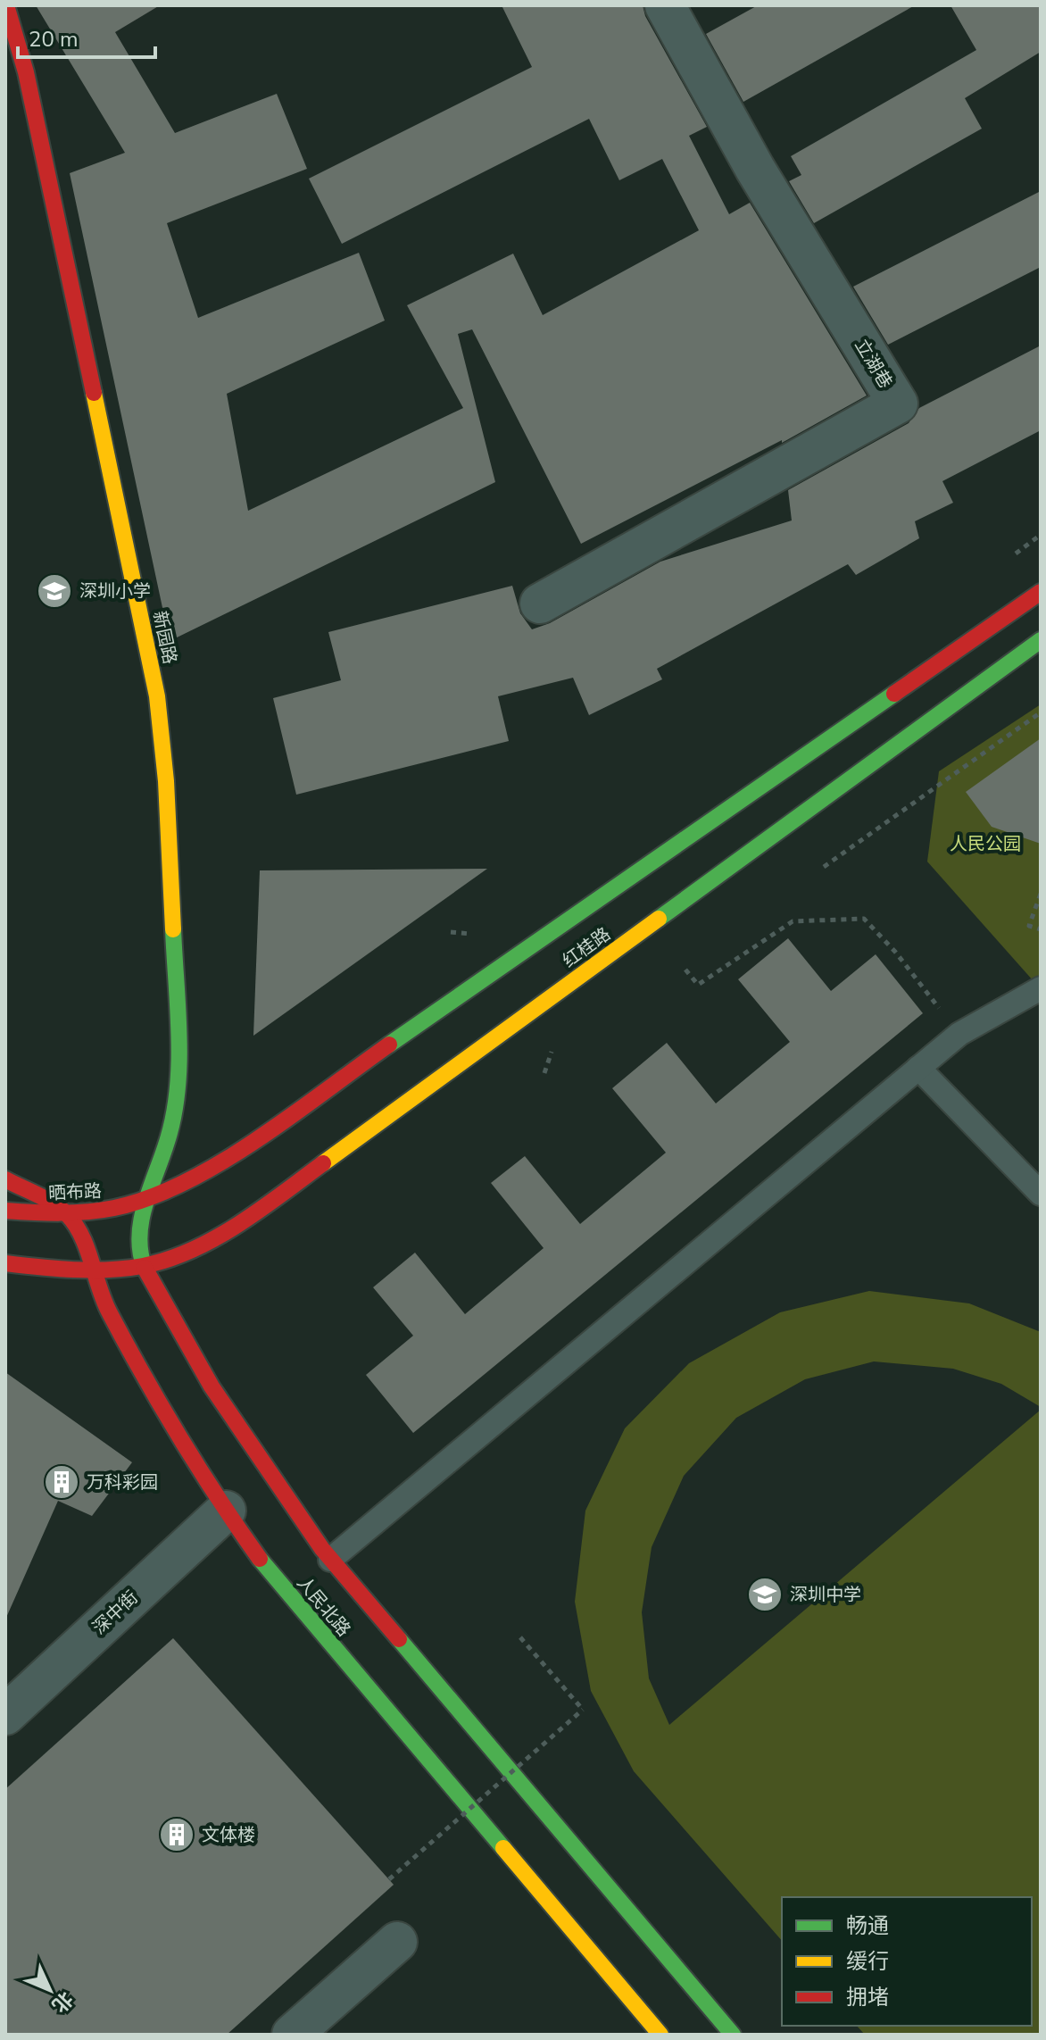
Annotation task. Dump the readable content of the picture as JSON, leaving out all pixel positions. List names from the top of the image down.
{
  "streets": {
    "main road": [
      "新园路",
      "红桂路",
      "晒布路",
      "人民北路"
    ],
    "street": ["立湖巷", "深中街"]
  },
  "crossings": [
    ["新园路", "红桂路"],
    ["新园路", "晒布路"],
    ["新园路", "人民北路"],
    ["红桂路", "晒布路"],
    ["红桂路", "人民北路"],
    ["晒布路", "人民北路"],
    ["人民北路", "深中街"]
  ],
  "parks": ["人民公园"],
  "places": {
    "school or university": ["深圳小学", "深圳中学"],
    "building": ["万科彩园", "文体楼"]
  },
  "legend": ["畅通", "缓行", "拥堵"],
  "scale_bar": "20 m",
  "north": "bottom right"
}
